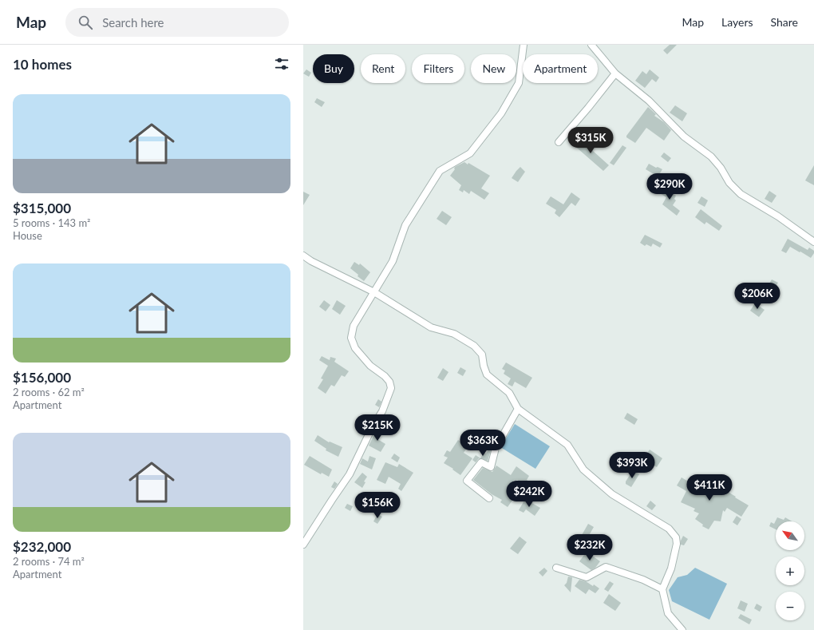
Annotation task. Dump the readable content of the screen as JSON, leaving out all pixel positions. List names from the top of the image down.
{
  "north": "top left",
  "page": {
    "header": "Map",
    "search": "Search here",
    "nav": ["Map", "Layers", "Share"],
    "heading": "10 homes",
    "chip": [
      "Buy",
      "Rent",
      "Filters",
      "New",
      "Apartment"
    ],
    "list": [
      {
        "name": "$315,000",
        "note": "5 rooms · 143 m² · House"
      },
      {
        "name": "$156,000",
        "note": "2 rooms · 62 m² · Apartment"
      },
      {
        "name": "$232,000",
        "note": "2 rooms · 74 m² · Apartment"
      }
    ],
    "price": [
      "$315K",
      "$290K",
      "$206K",
      "$215K",
      "$363K",
      "$393K",
      "$411K",
      "$242K",
      "$156K",
      "$232K"
    ],
    "map_buttons": ["+", "−"]
  }
}
